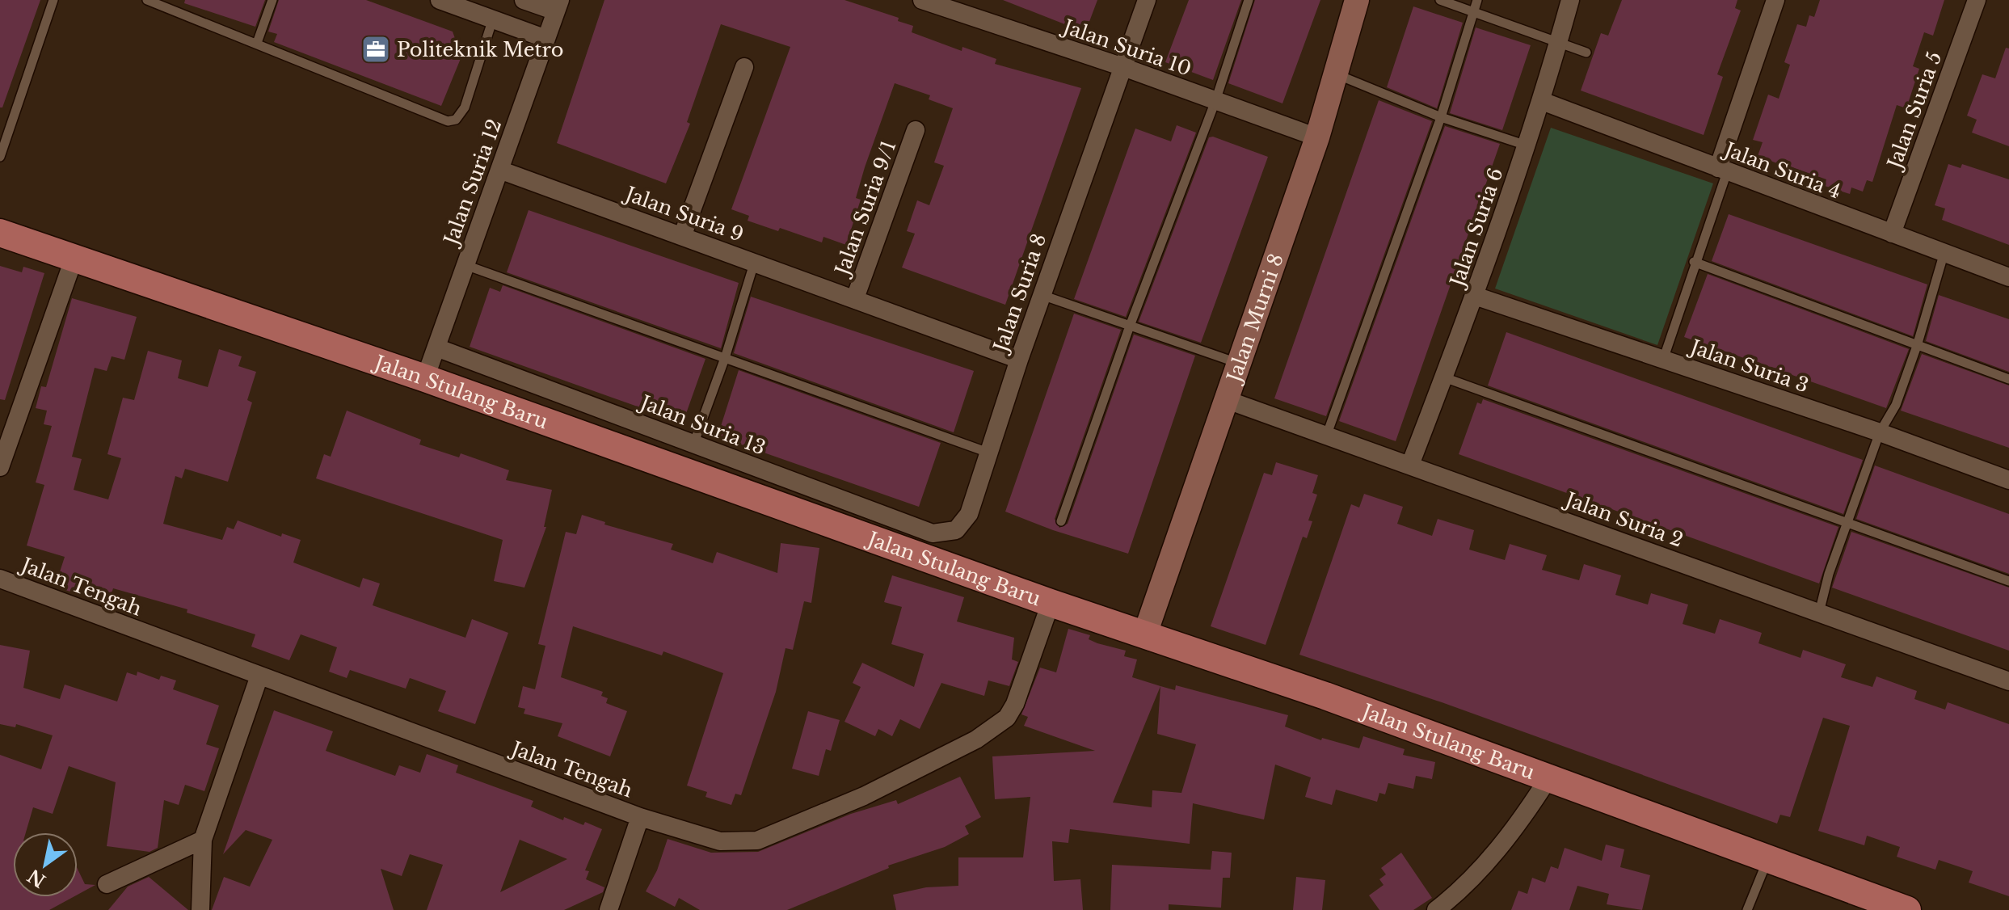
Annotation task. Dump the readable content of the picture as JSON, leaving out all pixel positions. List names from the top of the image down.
{
  "streets": {
    "main road": ["Jalan Stulang Baru"],
    "street": [
      "Jalan Suria 10",
      "Jalan Suria 5",
      "Jalan Suria 4",
      "Jalan Suria 12",
      "Jalan Suria 9/1",
      "Jalan Suria 9",
      "Jalan Suria 6",
      "Jalan Suria 8",
      "Jalan Murni 8",
      "Jalan Suria 3",
      "Jalan Suria 13",
      "Jalan Suria 2",
      "Jalan Tengah"
    ]
  },
  "crossings": [
    ["Jalan Suria 10", "Jalan Suria 8"],
    ["Jalan Suria 10", "Jalan Murni 8"],
    ["Jalan Suria 5", "Jalan Suria 4"],
    ["Jalan Suria 4", "Jalan Suria 6"],
    ["Jalan Suria 12", "Jalan Suria 9"],
    ["Jalan Suria 12", "Jalan Stulang Baru"],
    ["Jalan Suria 12", "Jalan Suria 13"],
    ["Jalan Suria 9/1", "Jalan Suria 9"],
    ["Jalan Suria 9", "Jalan Suria 8"],
    ["Jalan Suria 6", "Jalan Suria 3"],
    ["Jalan Suria 6", "Jalan Suria 2"],
    ["Jalan Suria 8", "Jalan Suria 13"],
    ["Jalan Murni 8", "Jalan Stulang Baru"],
    ["Jalan Murni 8", "Jalan Suria 2"],
    ["Jalan Stulang Baru", "Jalan Tengah"]
  ],
  "places": {
    "office": ["Politeknik Metro"]
  },
  "north": "bottom left"
}
